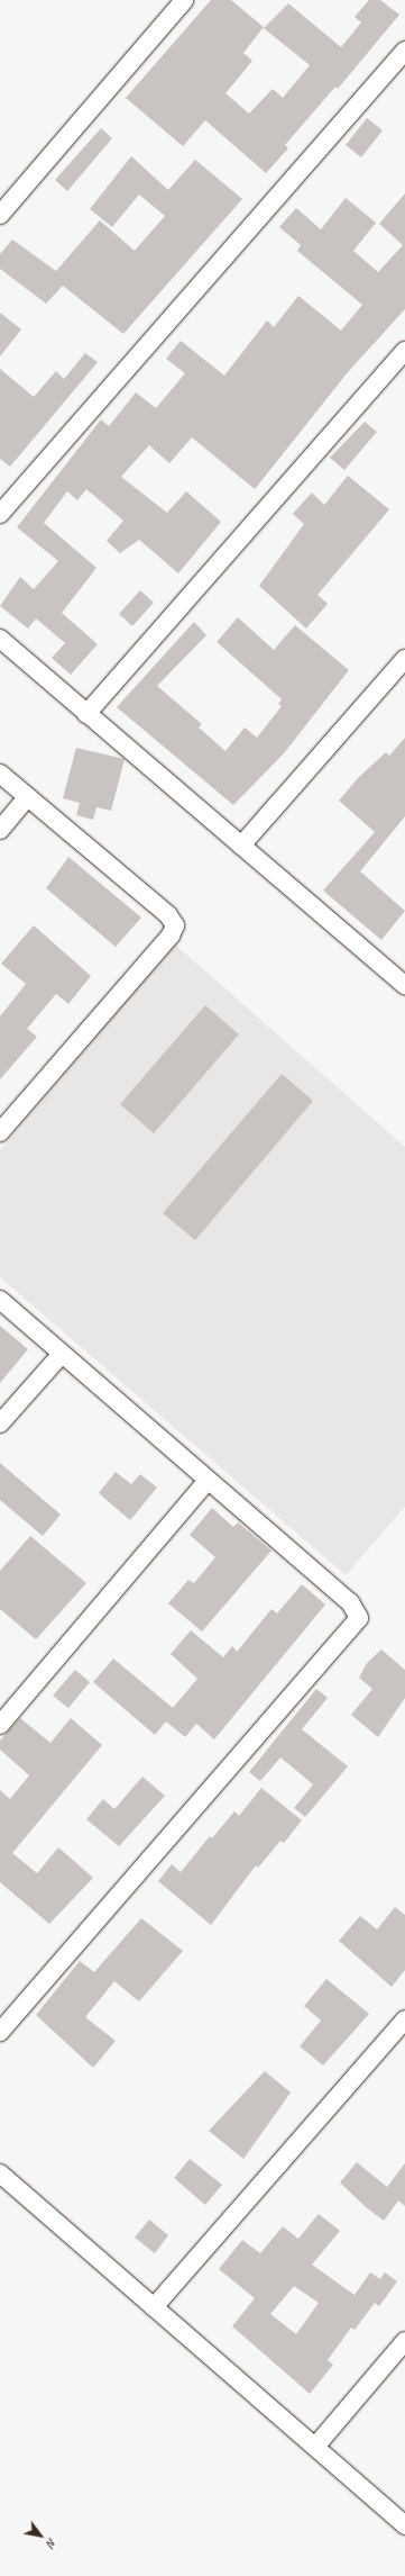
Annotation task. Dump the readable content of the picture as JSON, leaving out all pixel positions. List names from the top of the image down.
{
  "north": "bottom right"
}
